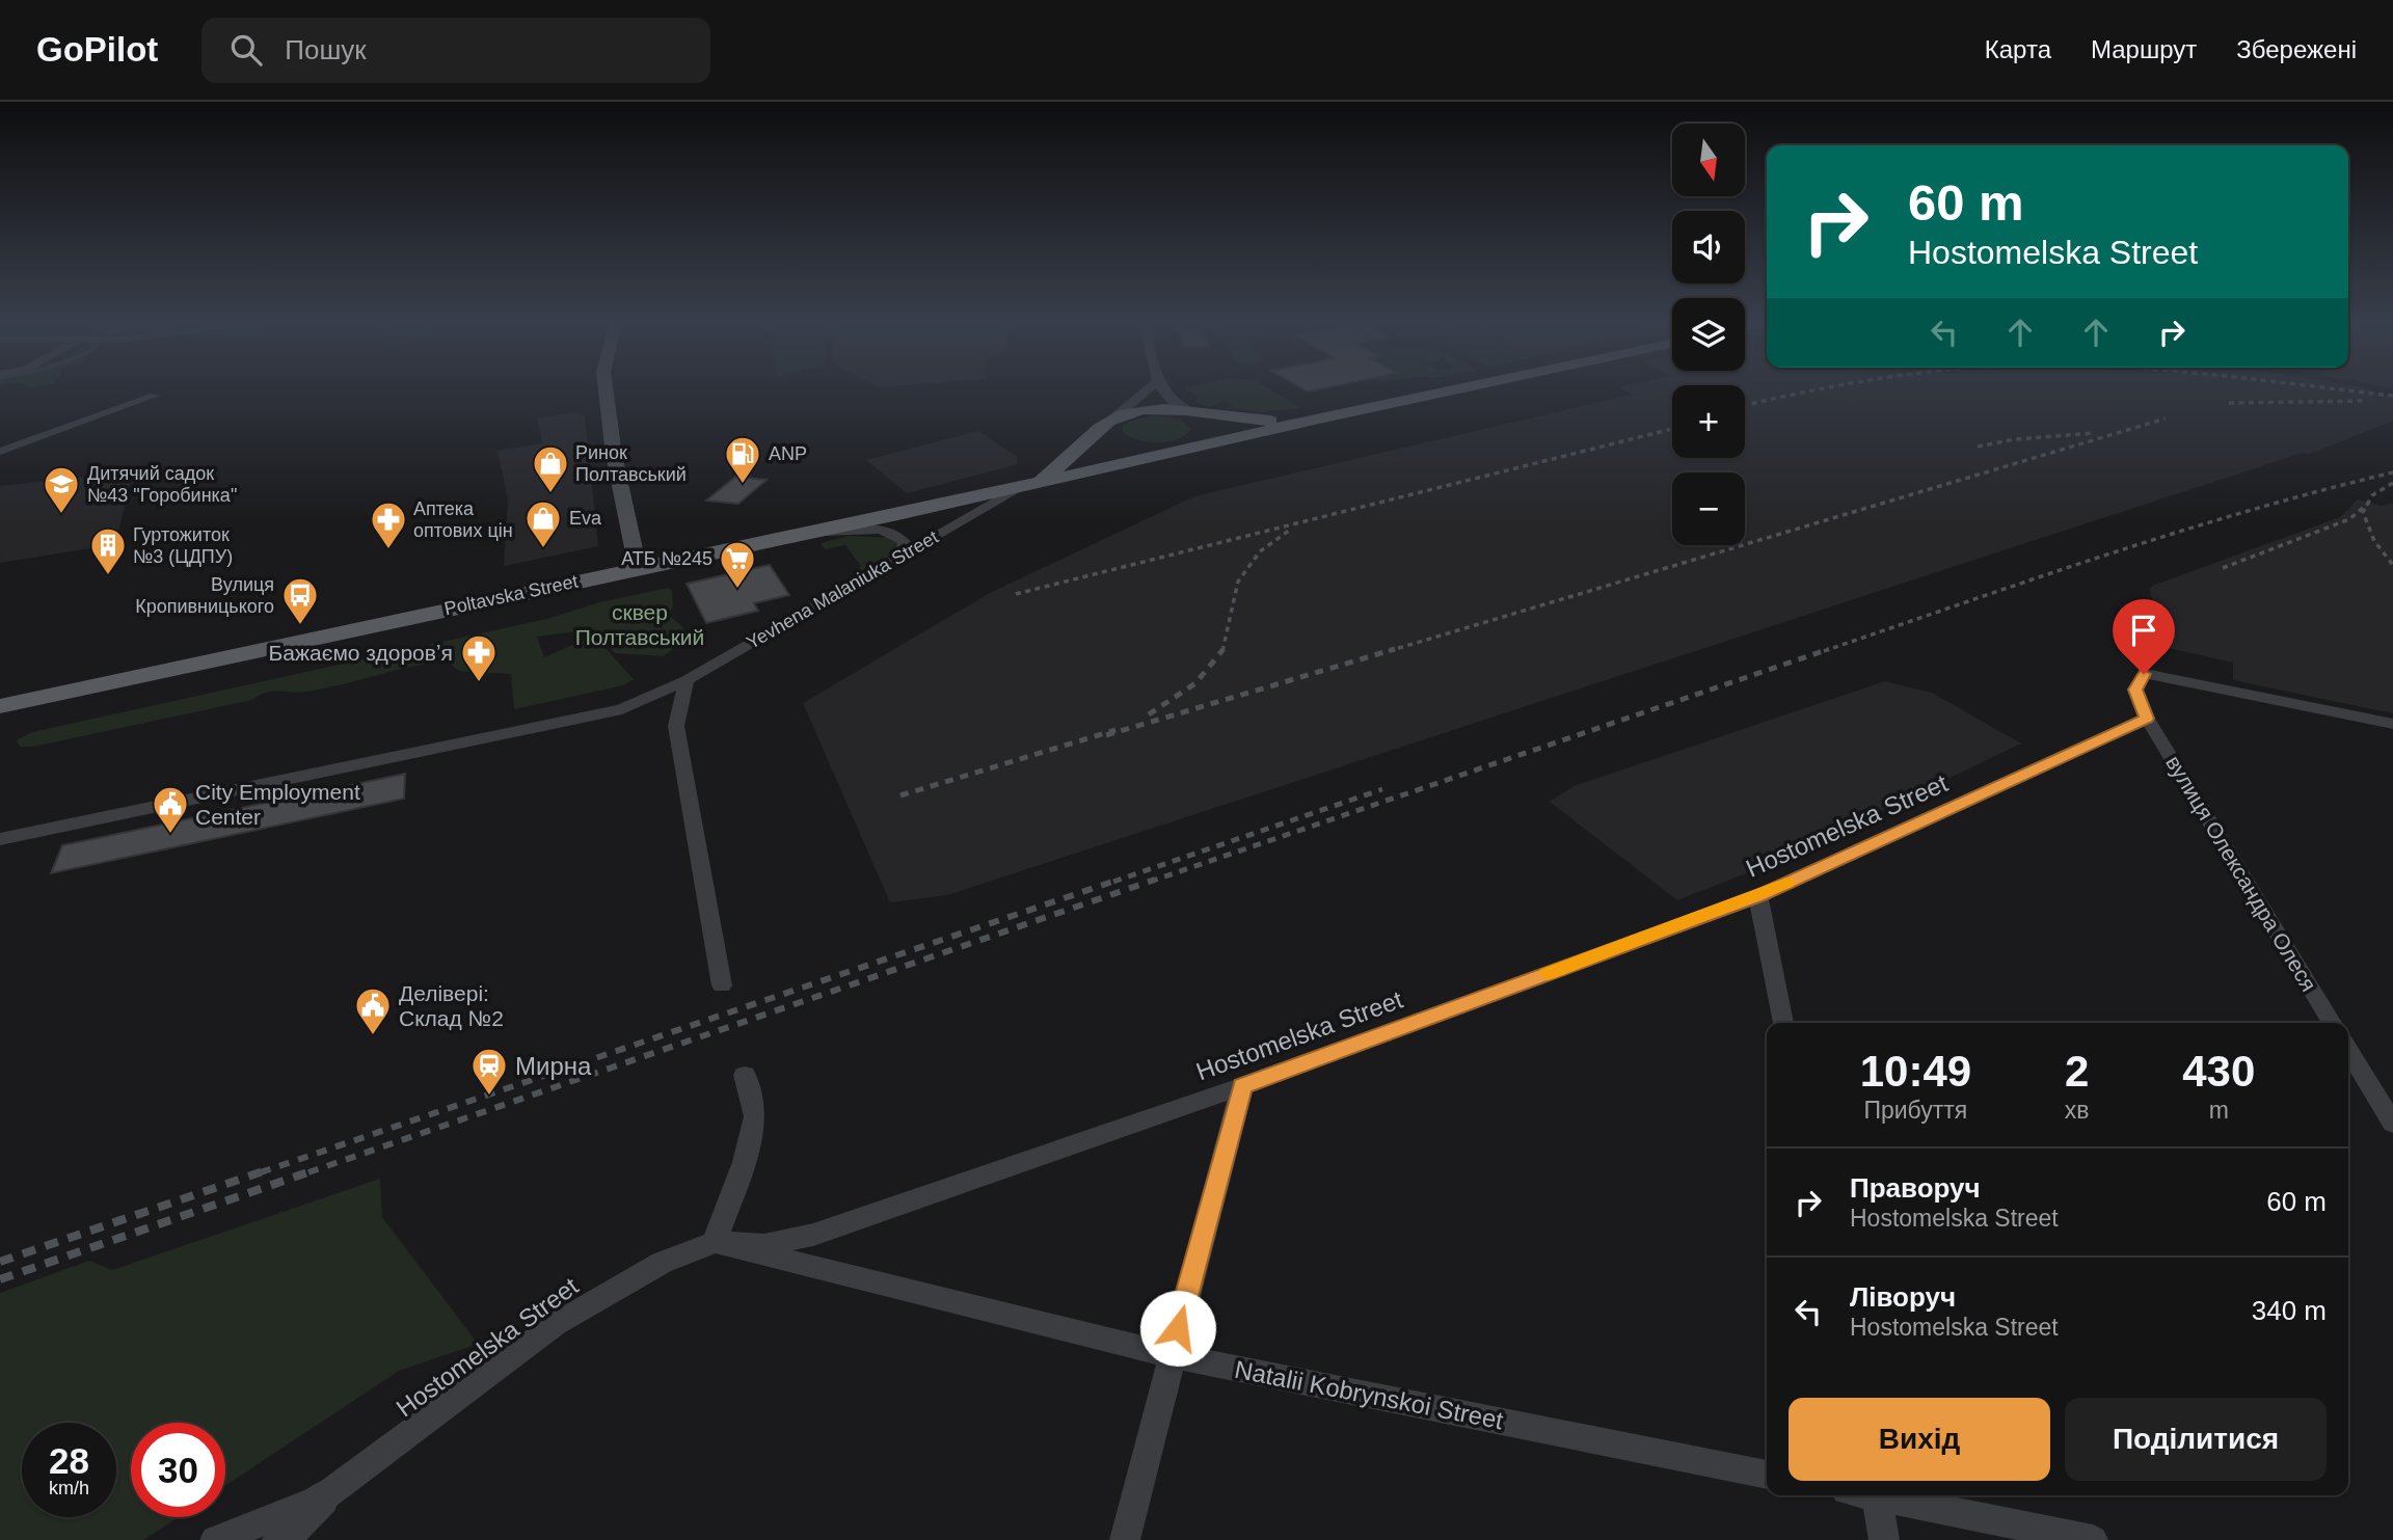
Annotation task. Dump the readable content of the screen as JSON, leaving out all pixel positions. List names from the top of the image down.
{
  "streets": {
    "main road": ["Yevhena Malaniuka Street", "Poltavska Street"],
    "street": ["Hostomelska Street", "вулиця Олександра Олеся", "Natalii Kobrynskoi Street"]
  },
  "crossings": [
    ["Yevhena Malaniuka Street", "Poltavska Street"],
    ["Hostomelska Street", "вулиця Олександра Олеся"],
    ["Hostomelska Street", "Natalii Kobrynskoi Street"]
  ],
  "parks": ["сквер Полтавський"],
  "places": {
    "fuel station": ["ANP"],
    "shop": ["Ринок Полтавський", "Eva"],
    "school or university": ["Дитячий садок №43 \"Горобинка\""],
    "pharmacy": ["Аптека оптових цін", "Бажаємо здоровʼя"],
    "building": ["Гуртожиток №3 (ЦДПУ)"],
    "supermarket": ["АТБ №245"],
    "bus stop": ["Вулиця Кропивницького"],
    "public building": ["City Employment Center", "Делівері: Склад №2"],
    "station": ["Мирна"]
  },
  "north": "bottom",
  "page": {
    "header": "GoPilot",
    "search": "Пошук",
    "nav": ["Карта", "Маршрут", "Збережені"],
    "map_buttons": ["+", "−"],
    "turn": ["60 m", "Hostomelska Street"],
    "eta": [
      "10:49",
      "Прибуття",
      "2",
      "хв",
      "430",
      "m"
    ],
    "list": [
      {
        "name": "Праворуч",
        "note": "Hostomelska Street",
        "value": "60 m"
      },
      {
        "name": "Ліворуч",
        "note": "Hostomelska Street",
        "value": "340 m"
      }
    ],
    "buttons": ["Вихід", "Поділитися"],
    "speed": "28 km/h",
    "limit": "30"
  }
}
